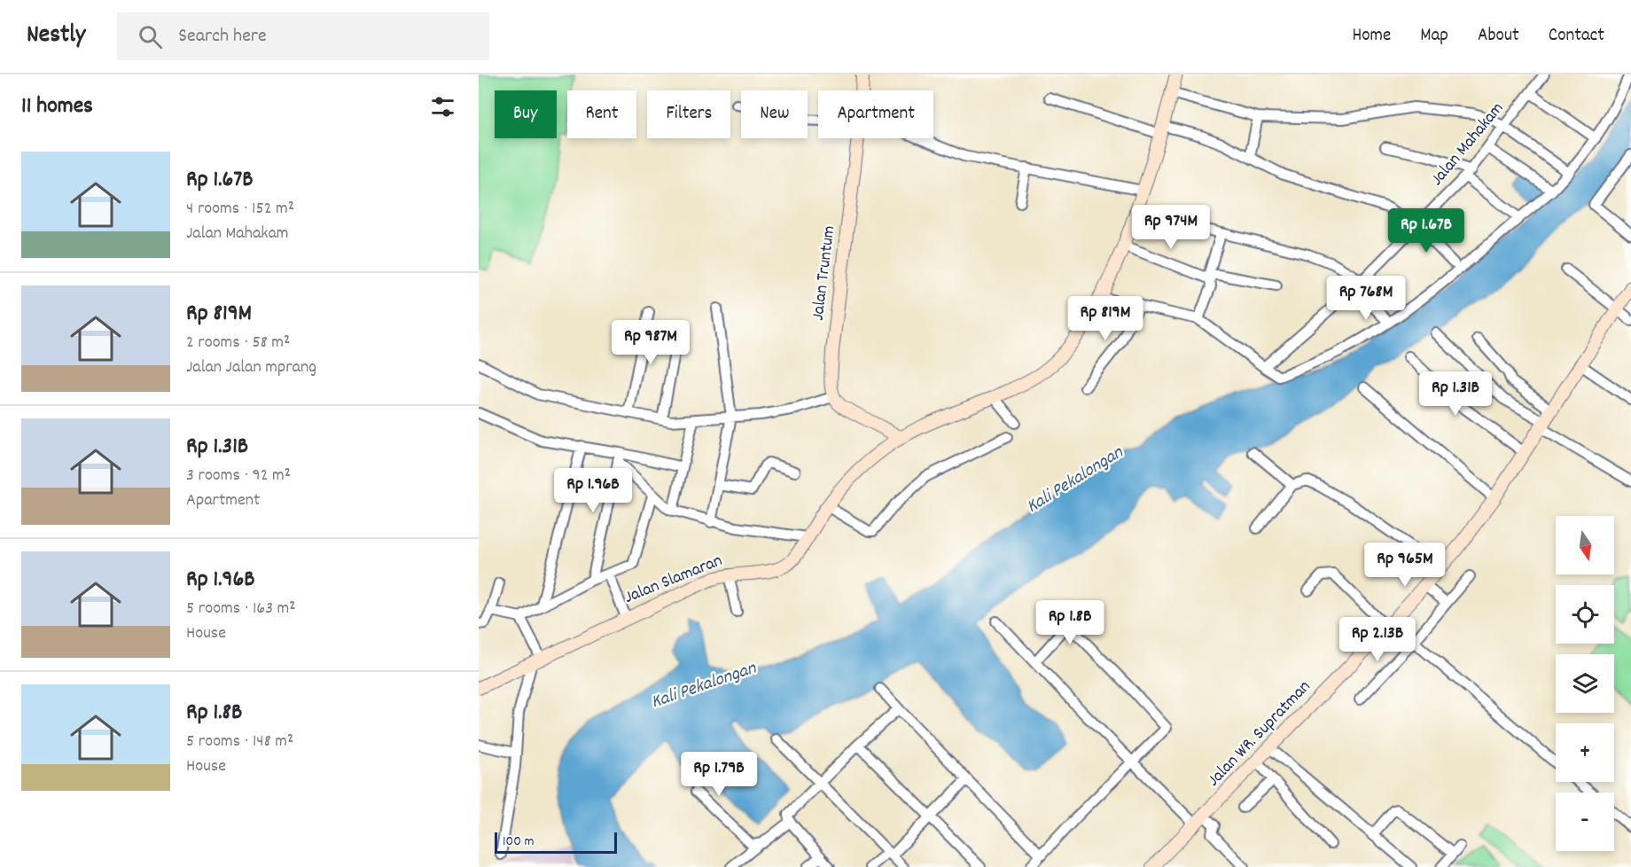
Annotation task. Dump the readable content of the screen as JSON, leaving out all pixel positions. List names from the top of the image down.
{
  "streets": {
    "street": [
      "Jalan Mahakam",
      "Jalan Truntum",
      "Jalan Slamaran",
      "Jalan WR. Supratman"
    ]
  },
  "water": ["Kali Pekalongan"],
  "scale_bar": "100 m",
  "north": "bottom",
  "page": {
    "header": "Nestly",
    "search": "Search here",
    "nav": [
      "Home",
      "Map",
      "About",
      "Contact"
    ],
    "heading": "11 homes",
    "chip": [
      "Buy",
      "Rent",
      "Filters",
      "New",
      "Apartment"
    ],
    "list": [
      {
        "name": "Rp 1.67B",
        "note": "4 rooms · 152 m² · Jalan Mahakam"
      },
      {
        "name": "Rp 819M",
        "note": "2 rooms · 58 m² · Jalan Jalan mprang"
      },
      {
        "name": "Rp 1.31B",
        "note": "3 rooms · 92 m² · Apartment"
      },
      {
        "name": "Rp 1.96B",
        "note": "5 rooms · 163 m² · House"
      },
      {
        "name": "Rp 1.8B",
        "note": "5 rooms · 148 m² · House"
      }
    ],
    "price": [
      "Rp 974M",
      "Rp 1.67B",
      "Rp 768M",
      "Rp 819M",
      "Rp 987M",
      "Rp 1.31B",
      "Rp 1.96B",
      "Rp 965M",
      "Rp 1.8B",
      "Rp 2.13B",
      "Rp 1.79B"
    ],
    "map_buttons": ["+", "−"],
    "scale": "100 m"
  }
}
